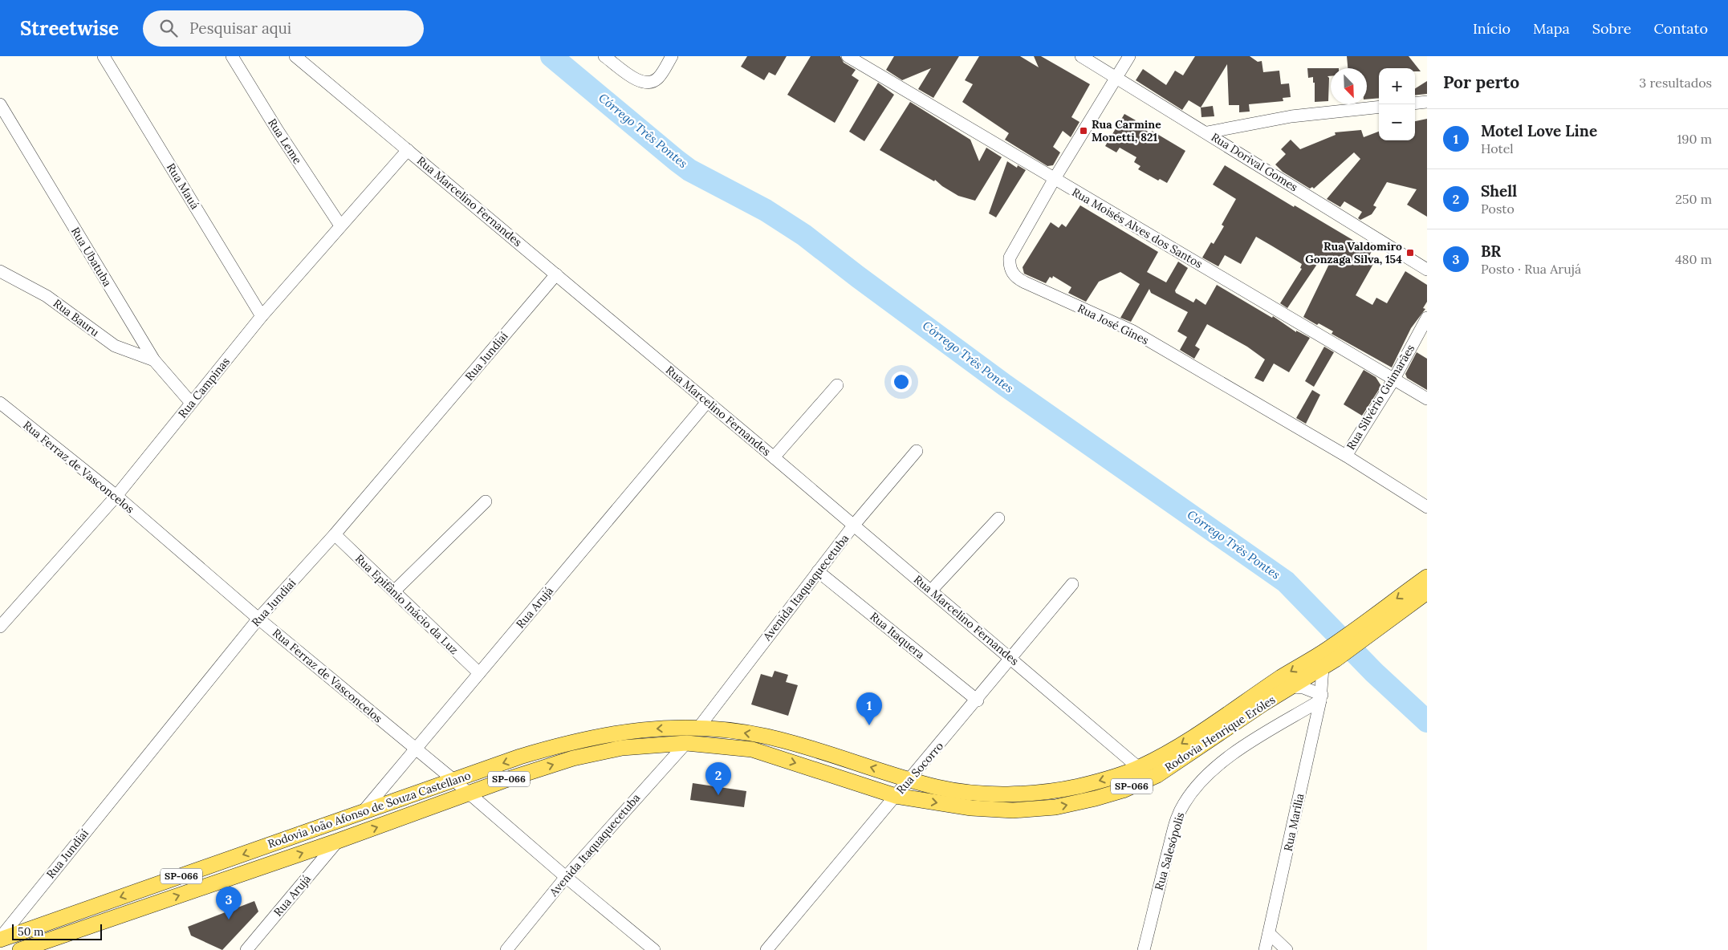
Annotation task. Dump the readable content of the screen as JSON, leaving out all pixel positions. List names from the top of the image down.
{
  "streets": {
    "main road": ["Rodovia Henrique Eróles", "SP-066", "Rodovia João Afonso de Souza Castellano"],
    "street": [
      "Rua Leme",
      "Rua Dorival Gomes",
      "Rua Mauá",
      "Rua Marcelino Fernandes",
      "Rua Moisés Alves dos Santos",
      "Rua Ubatuba",
      "Rua Bauru",
      "Rua José Gines",
      "Rua Jundiaí",
      "Rua Campinas",
      "Rua Silvério Guimarães",
      "Rua Ferraz de Vasconcelos",
      "Avenida Itaquaquecetuba",
      "Rua Epifânio Inácio da Luz",
      "Rua Arujá",
      "Rua Itaquera",
      "Rua Socorro",
      "Rua Marília",
      "Rua Salesópolis"
    ]
  },
  "crossings": [
    ["Rua Leme", "Rua Campinas"],
    ["Rua Dorival Gomes", "Rua José Gines"],
    ["Rua Mauá", "Rua Campinas"],
    ["Rua Marcelino Fernandes", "Rua Jundiaí"],
    ["Rua Marcelino Fernandes", "Rua Campinas"],
    ["Rua Marcelino Fernandes", "Avenida Itaquaquecetuba"],
    ["Rua Marcelino Fernandes", "Rua Arujá"],
    ["Rua Marcelino Fernandes", "Rodovia Henrique Eróles"],
    ["Rua Marcelino Fernandes", "Rua Socorro"],
    ["Rua Moisés Alves dos Santos", "Rua José Gines"],
    ["Rua Moisés Alves dos Santos", "Rua Silvério Guimarães"],
    ["Rua Ubatuba", "Rua Bauru"],
    ["Rua Ubatuba", "Rua Campinas"],
    ["Rua José Gines", "Rua Silvério Guimarães"],
    ["Rua Jundiaí", "Rua Ferraz de Vasconcelos"],
    ["Rua Jundiaí", "Rua Epifânio Inácio da Luz"],
    ["Rua Jundiaí", "Rodovia João Afonso de Souza Castellano"],
    ["Rua Campinas", "Rua Ferraz de Vasconcelos"],
    ["Rua Ferraz de Vasconcelos", "Avenida Itaquaquecetuba"],
    ["Rua Ferraz de Vasconcelos", "Rua Arujá"],
    ["Rua Ferraz de Vasconcelos", "Rodovia João Afonso de Souza Castellano"],
    ["Avenida Itaquaquecetuba", "Rua Itaquera"],
    ["Avenida Itaquaquecetuba", "Rodovia João Afonso de Souza Castellano"],
    ["Rua Epifânio Inácio da Luz", "Rua Arujá"],
    ["Rua Arujá", "Rodovia João Afonso de Souza Castellano"],
    ["Rua Itaquera", "Rua Socorro"],
    ["Rodovia Henrique Eróles", "Rua Socorro"],
    ["Rodovia Henrique Eróles", "Rodovia João Afonso de Souza Castellano"],
    ["Rodovia Henrique Eróles", "Rua Marília"],
    ["Rua Socorro", "Rodovia João Afonso de Souza Castellano"],
    ["Rua Marília", "Rua Salesópolis"]
  ],
  "water": ["Córrego Três Pontes"],
  "places": {
    "transit": ["Rua Carmine Monetti, 821", "Rua Valdomiro Gonzaga Silva, 154"]
  },
  "scale_bar": "50 m",
  "north": "bottom right",
  "page": {
    "header": "Streetwise",
    "search": "Pesquisar aqui",
    "nav": [
      "Início",
      "Mapa",
      "Sobre",
      "Contato"
    ],
    "heading": ["Por perto", "3 resultados"],
    "map_buttons": ["+", "−"],
    "list": [
      {
        "mark": "1",
        "name": "Motel Love Line",
        "note": "Hotel",
        "value": "190 m"
      },
      {
        "mark": "2",
        "name": "Shell",
        "note": "Posto",
        "value": "250 m"
      },
      {
        "mark": "3",
        "name": "BR",
        "note": "Posto · Rua Arujá",
        "value": "480 m"
      }
    ],
    "pins": ["1", "2", "3"],
    "scale": "50 m"
  }
}
